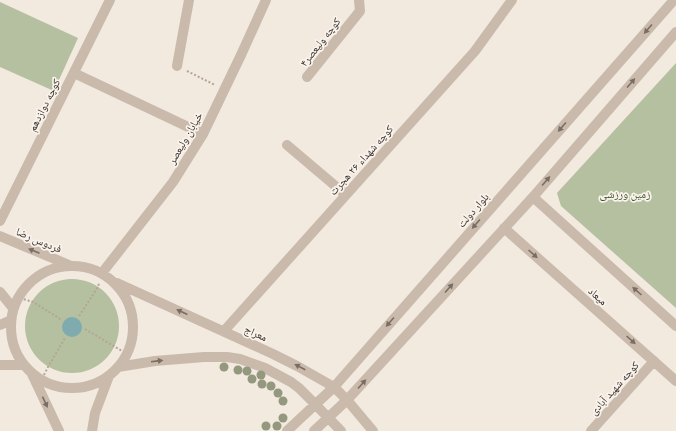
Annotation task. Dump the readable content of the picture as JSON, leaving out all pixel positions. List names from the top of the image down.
{
  "streets": {
    "street": [
      "کوچه ولیعصر۴",
      "کوچه دوازدهم",
      "خیابان ولیعصر",
      "کوچه شهداء ۲۶ هجرت",
      "بلوار دولت",
      "فردوس رضا",
      "میعاد",
      "معراج",
      "کوچه شهید آبادی"
    ]
  },
  "crossings": [
    ["خیابان ولیعصر", "فردوس رضا"],
    ["خیابان ولیعصر", "معراج"],
    ["کوچه شهداء ۲۶ هجرت", "معراج"],
    ["بلوار دولت", "معراج"],
    ["فردوس رضا", "معراج"],
    ["میعاد", "کوچه شهید آبادی"]
  ],
  "one_way": ["فردوس رضا"],
  "parks": ["زمین ورزشی"]
}
